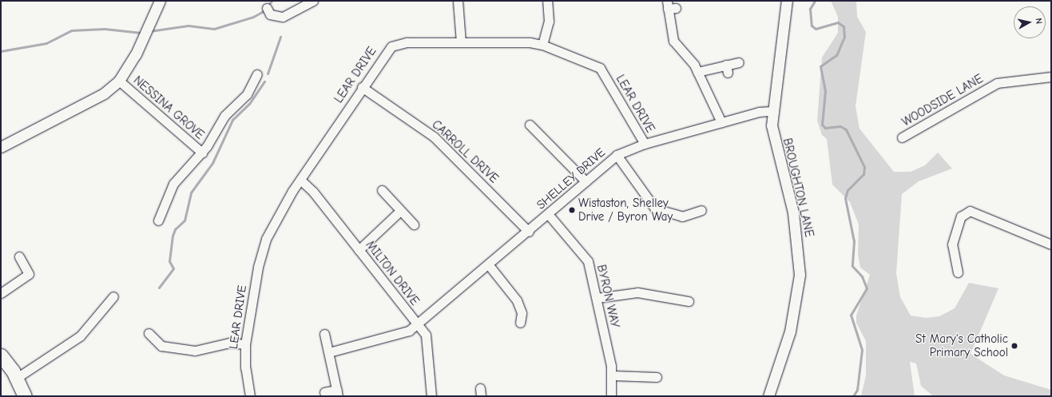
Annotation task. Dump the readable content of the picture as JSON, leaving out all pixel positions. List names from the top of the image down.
{
  "streets": {
    "street": [
      "LEAR DRIVE",
      "WOODSIDE LANE",
      "NESSINA GROVE",
      "CARROLL DRIVE",
      "SHELLEY DRIVE",
      "BROUGHTON LANE",
      "MILTON DRIVE",
      "BYRON WAY"
    ]
  },
  "crossings": [
    ["LEAR DRIVE", "CARROLL DRIVE"],
    ["LEAR DRIVE", "SHELLEY DRIVE"],
    ["LEAR DRIVE", "MILTON DRIVE"],
    ["CARROLL DRIVE", "SHELLEY DRIVE"],
    ["SHELLEY DRIVE", "BROUGHTON LANE"],
    ["SHELLEY DRIVE", "MILTON DRIVE"],
    ["SHELLEY DRIVE", "BYRON WAY"]
  ],
  "places": ["Wistaston, Shelley Drive / Byron Way", "St Mary's Catholic Primary School"],
  "north": "right"
}
